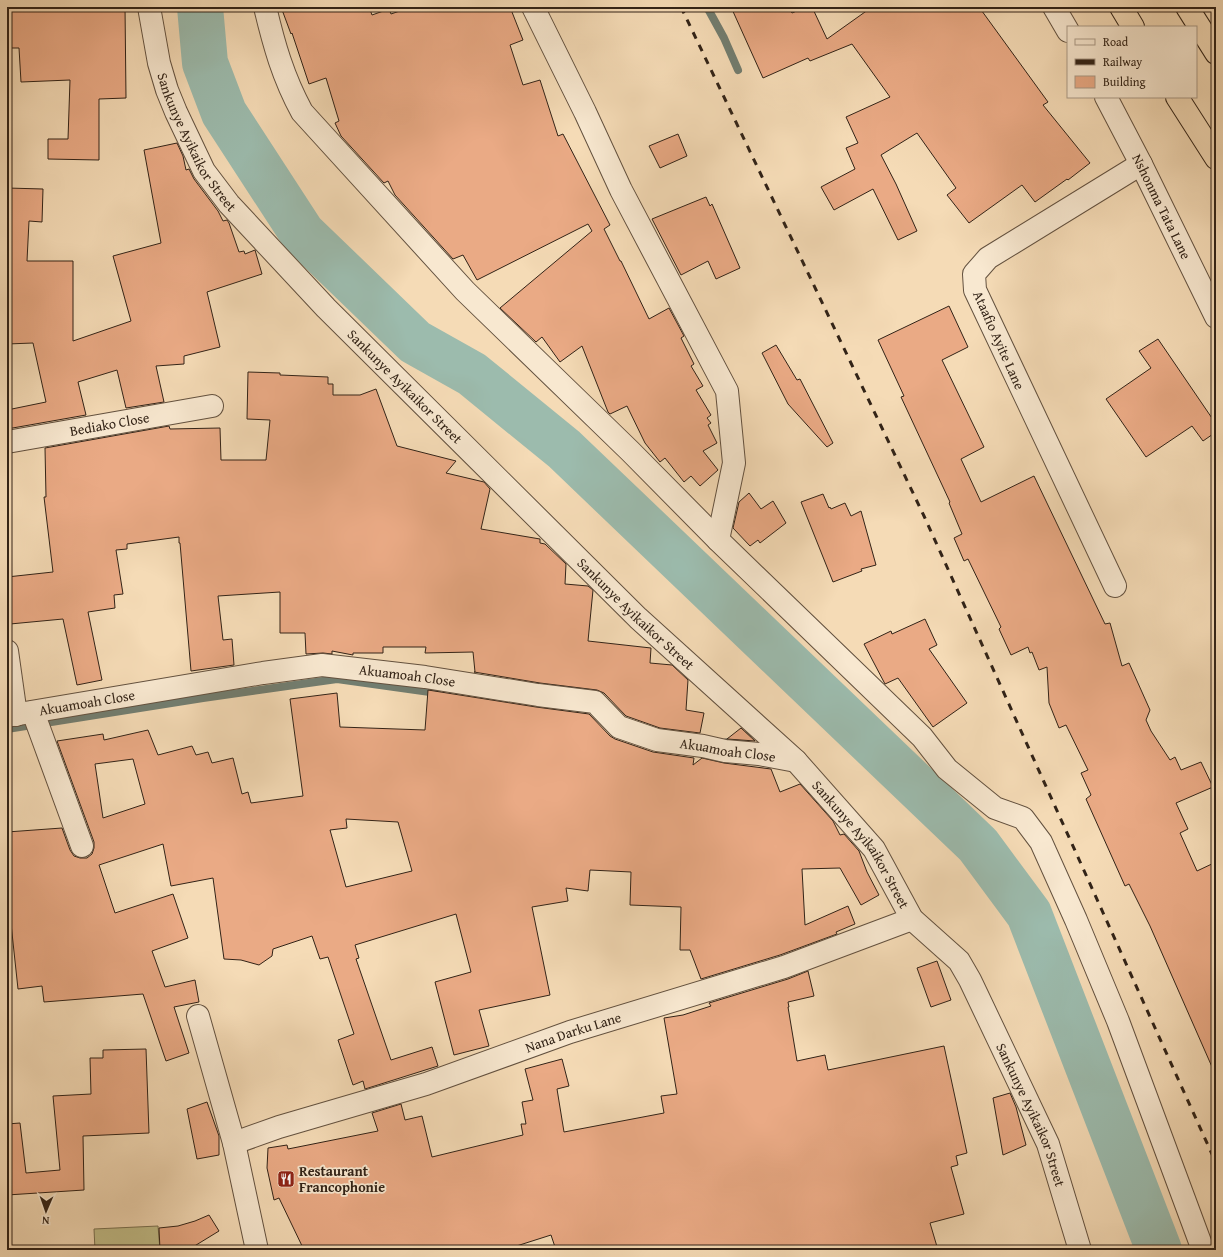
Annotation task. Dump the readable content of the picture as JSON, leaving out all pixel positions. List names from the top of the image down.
{
  "streets": {
    "street": [
      "Sankunye Ayikaikor Street",
      "Nshonma Tata Lane",
      "Ataafio Ayite Lane",
      "Bediako Close",
      "Akuamoah Close",
      "Nana Darku Lane"
    ]
  },
  "crossings": [
    ["Sankunye Ayikaikor Street", "Akuamoah Close"],
    ["Sankunye Ayikaikor Street", "Nana Darku Lane"],
    ["Nshonma Tata Lane", "Ataafio Ayite Lane"]
  ],
  "places": {
    "restaurant": ["Restaurant Francophonie"]
  },
  "legend": ["Road", "Railway", "Building"],
  "north": "bottom"
}
